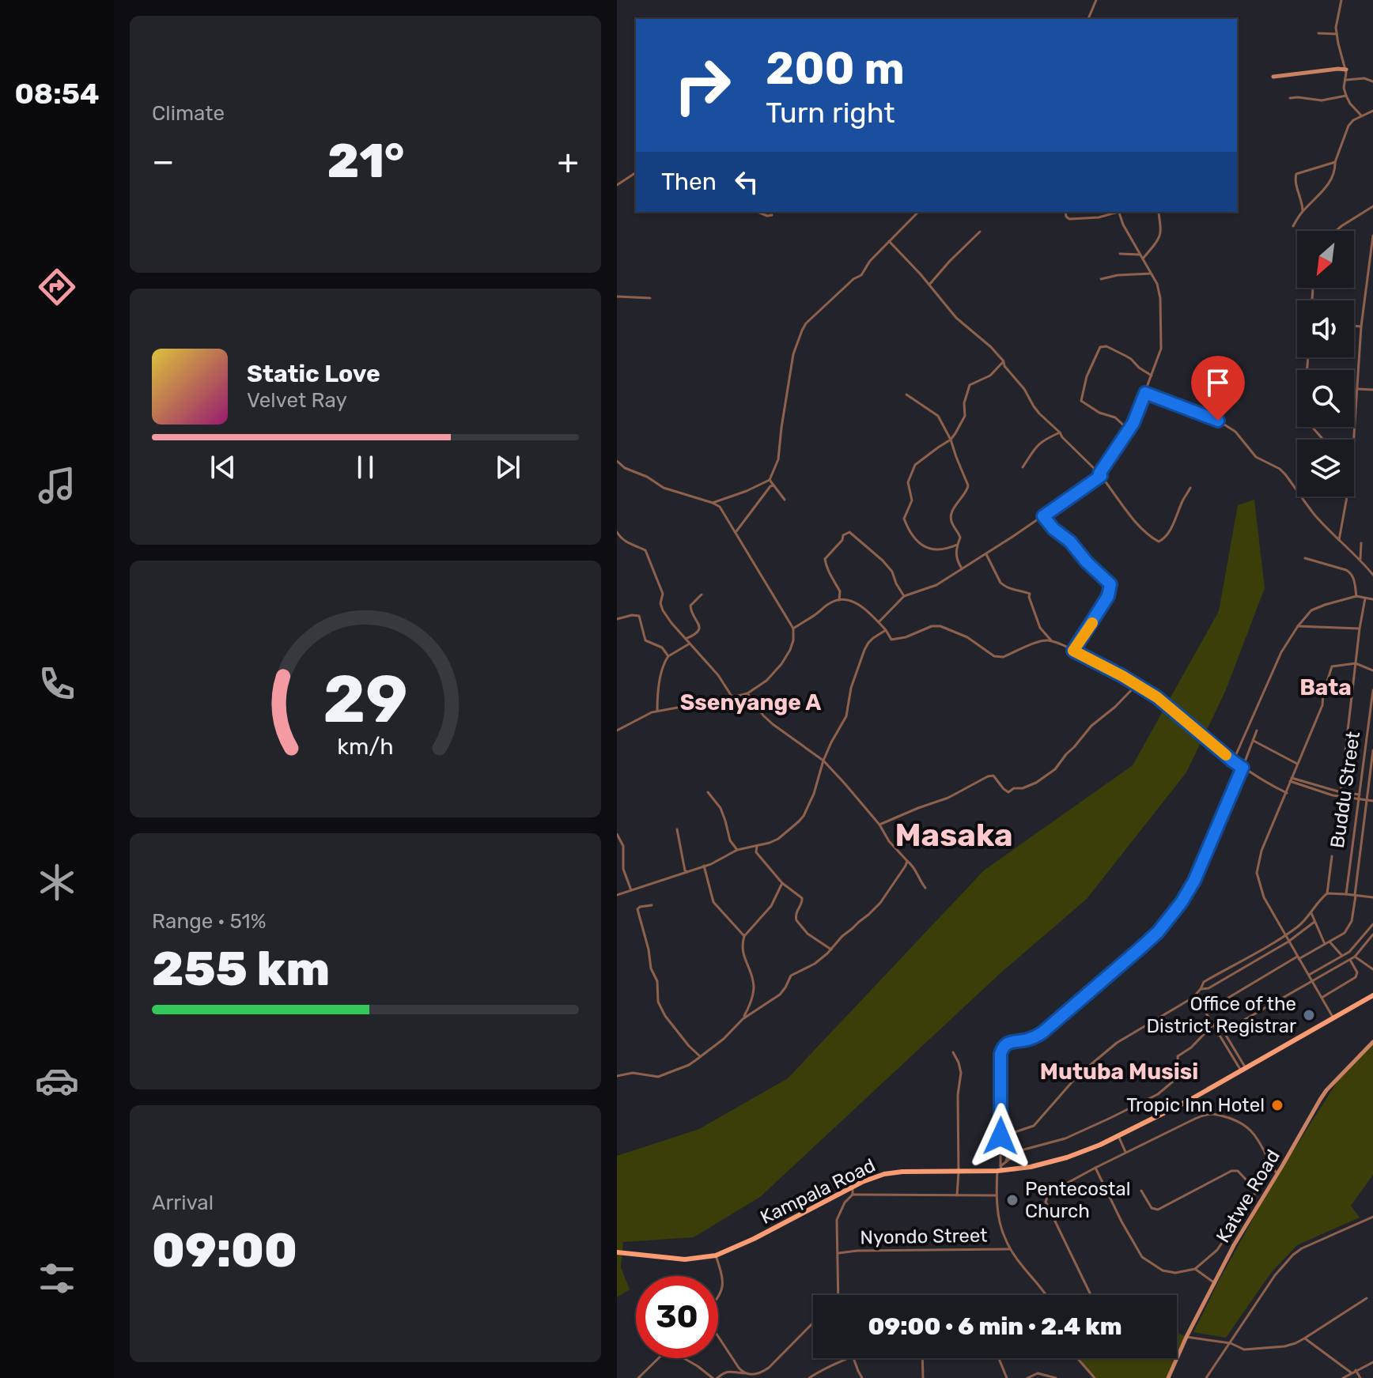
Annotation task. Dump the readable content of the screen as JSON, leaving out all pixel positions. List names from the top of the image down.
{
  "streets": {
    "main road": ["Kampala Road"],
    "street": ["Buddu Street", "Katwe Road", "Nyondo Street"]
  },
  "districts": [
    "Bata",
    "Ssenyange A",
    "Masaka",
    "Mutuba Musisi"
  ],
  "places": ["Office of the District Registrar", "Tropic Inn Hotel", "Pentecostal Church"],
  "north": "bottom left",
  "page": {
    "tabs": "08:54",
    "tile": [
      "Climate",
      ["Range · 51%", "255 km"],
      ["Arrival", "09:00"]
    ],
    "turn": ["200 m", "Turn right"],
    "heat": ["−", "21°", "+"],
    "then": "Then",
    "song": ["Static Love", "Velvet Ray"],
    "limit": "30",
    "trip": "09:00 · 6 min · 2.4 km",
    "gauge": ["29", "km/h"]
  }
}
